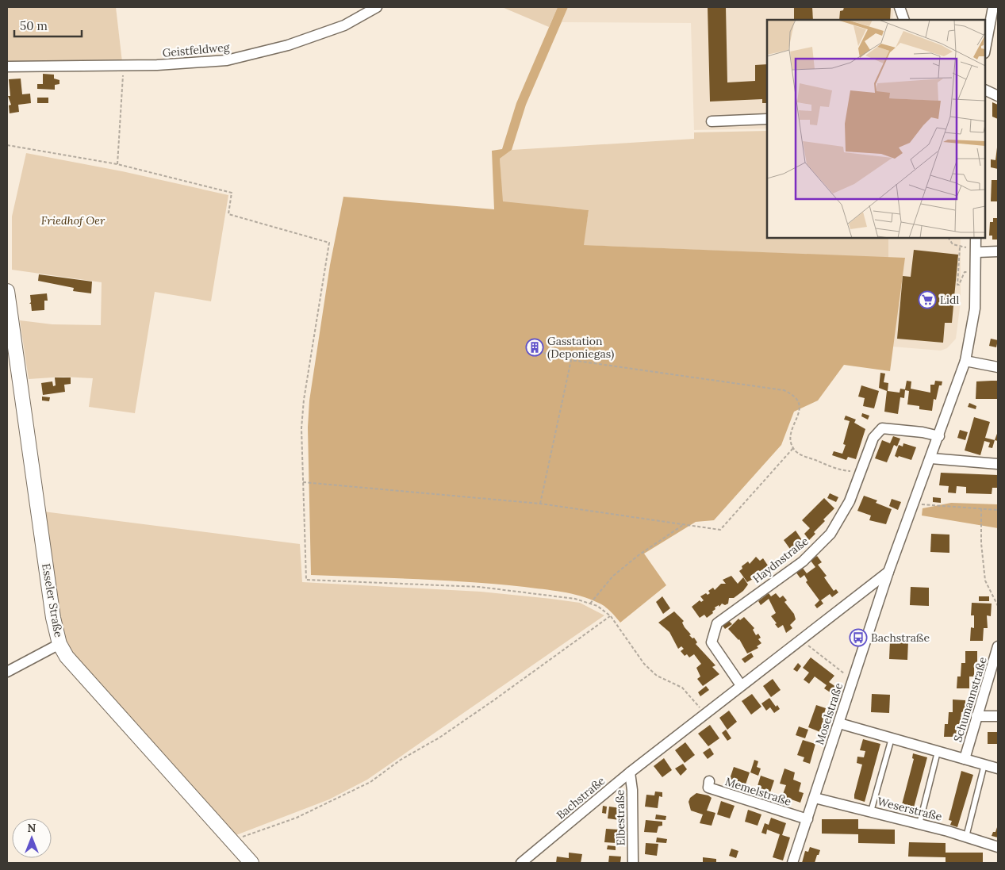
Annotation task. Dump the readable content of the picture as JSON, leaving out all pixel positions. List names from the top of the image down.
{
  "streets": {
    "main road": ["Esseler Straße"],
    "street": [
      "Geistfeldweg",
      "Haydnstraße",
      "Schumannstraße",
      "Moselstraße",
      "Memelstraße",
      "Bachstraße",
      "Weserstraße",
      "Elbestraße"
    ]
  },
  "crossings": [
    ["Haydnstraße", "Bachstraße"],
    ["Moselstraße", "Memelstraße"],
    ["Moselstraße", "Bachstraße"],
    ["Moselstraße", "Weserstraße"],
    ["Bachstraße", "Elbestraße"]
  ],
  "parks": ["Friedhof Oer"],
  "places": {
    "supermarket": ["Lidl"],
    "building": ["Gasstation (Deponiegas)"],
    "bus stop": ["Bachstraße"]
  },
  "scale_bar": "50 m",
  "north": "top"
}
